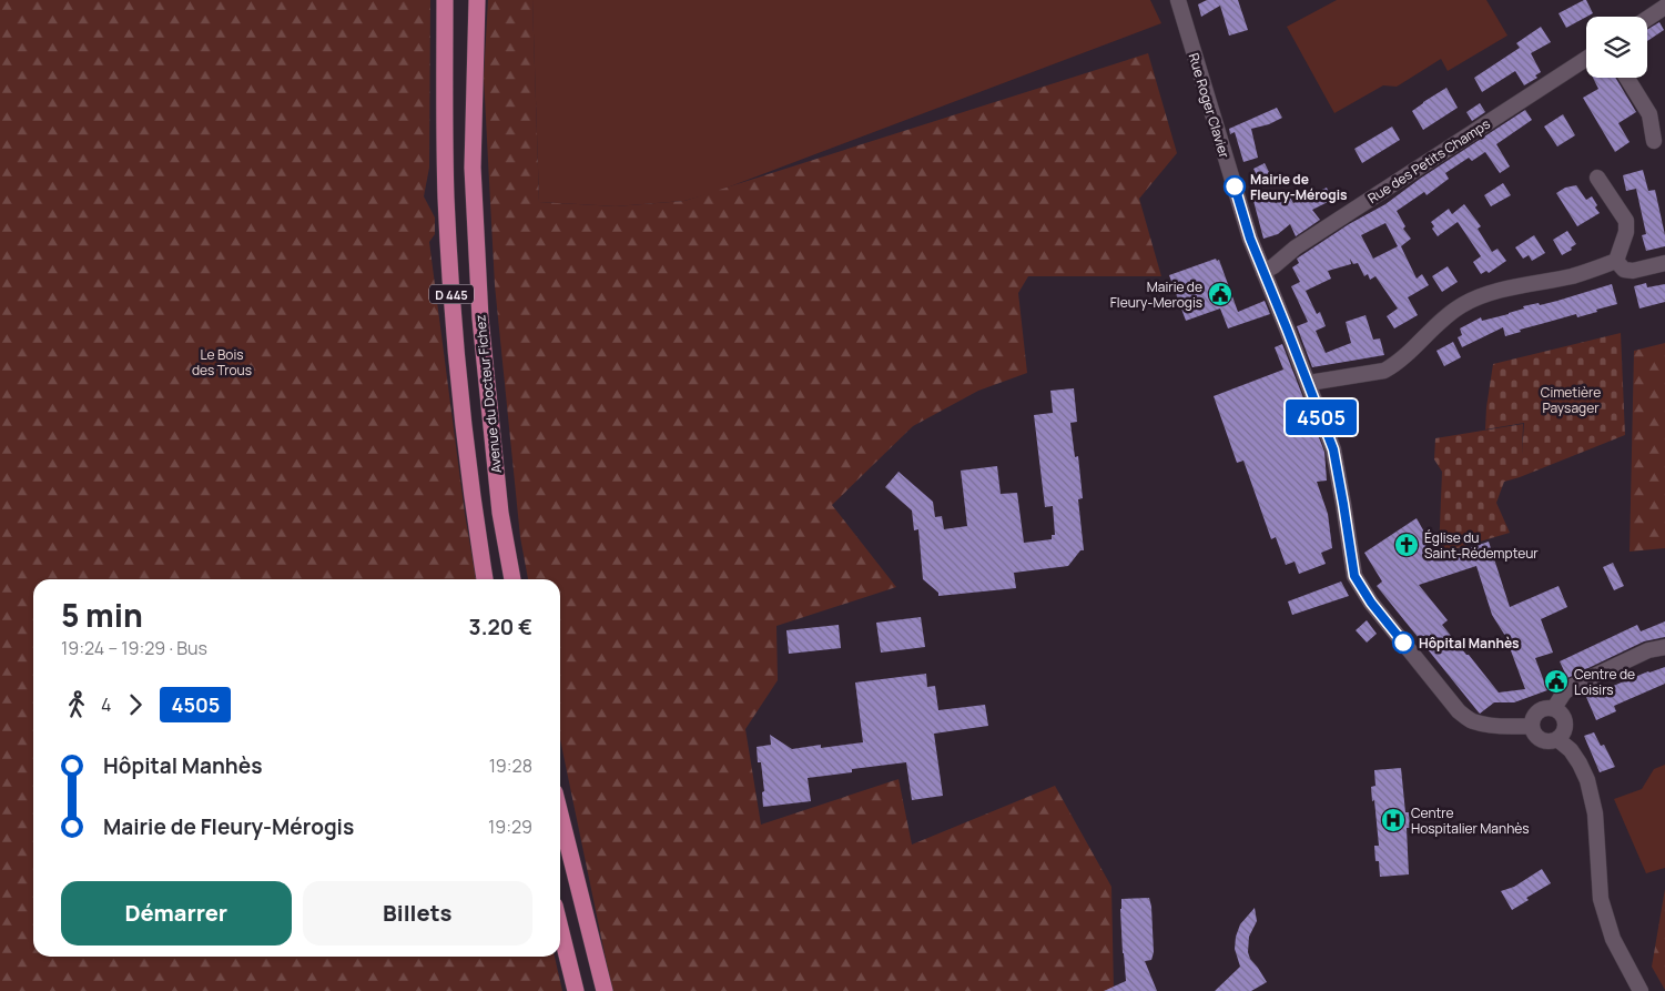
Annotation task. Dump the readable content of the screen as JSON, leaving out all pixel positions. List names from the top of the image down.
{
  "streets": {
    "main road": ["D 445", "Avenue du Docteur Fichez"],
    "street": ["Rue Roger Clavier", "Rue des Petits Champs"]
  },
  "crossings": [
    ["Rue Roger Clavier", "Rue des Petits Champs"]
  ],
  "parks": ["Le Bois des Trous", "Cimetière Paysager"],
  "places": {
    "other": ["Mairie de Fleury-Mérogis", "Hôpital Manhès"],
    "public building": ["Mairie de Fleury-Merogis", "Centre de Loisirs"],
    "church": ["Église du Saint-Rédempteur"],
    "hospital": ["Centre Hospitalier Manhès"]
  },
  "lines": ["bus line 4505"],
  "page": {
    "on_map": "4505",
    "heading": ["5 min", "19:24 – 19:29 · Bus", "3.20 €"],
    "legs": ["4", "4505"],
    "list": [
      {
        "name": "Hôpital Manhès",
        "value": "19:28"
      },
      {
        "name": "Mairie de Fleury-Mérogis",
        "value": "19:29"
      }
    ],
    "buttons": ["Démarrer", "Billets"]
  }
}
